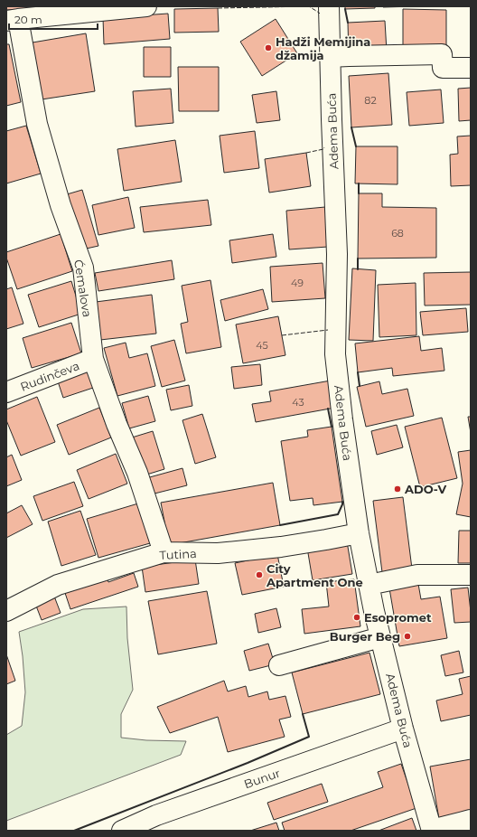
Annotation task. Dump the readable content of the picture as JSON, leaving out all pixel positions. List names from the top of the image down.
{
  "streets": {
    "street": [
      "Adema Buća",
      "Ćemalova",
      "Rudinčeva",
      "Tutina",
      "Bunur"
    ]
  },
  "crossings": [
    ["Adema Buća", "Tutina"],
    ["Adema Buća", "Bunur"],
    ["Ćemalova", "Rudinčeva"],
    ["Ćemalova", "Tutina"]
  ],
  "places": [
    "Hadži Memijina džamija",
    "ADO-V",
    "City Apartment One",
    "Esopromet",
    "Burger Beg"
  ],
  "house_numbers": [
    "82",
    "68",
    "49",
    "45",
    "43"
  ],
  "scale_bar": "20 m"
}
